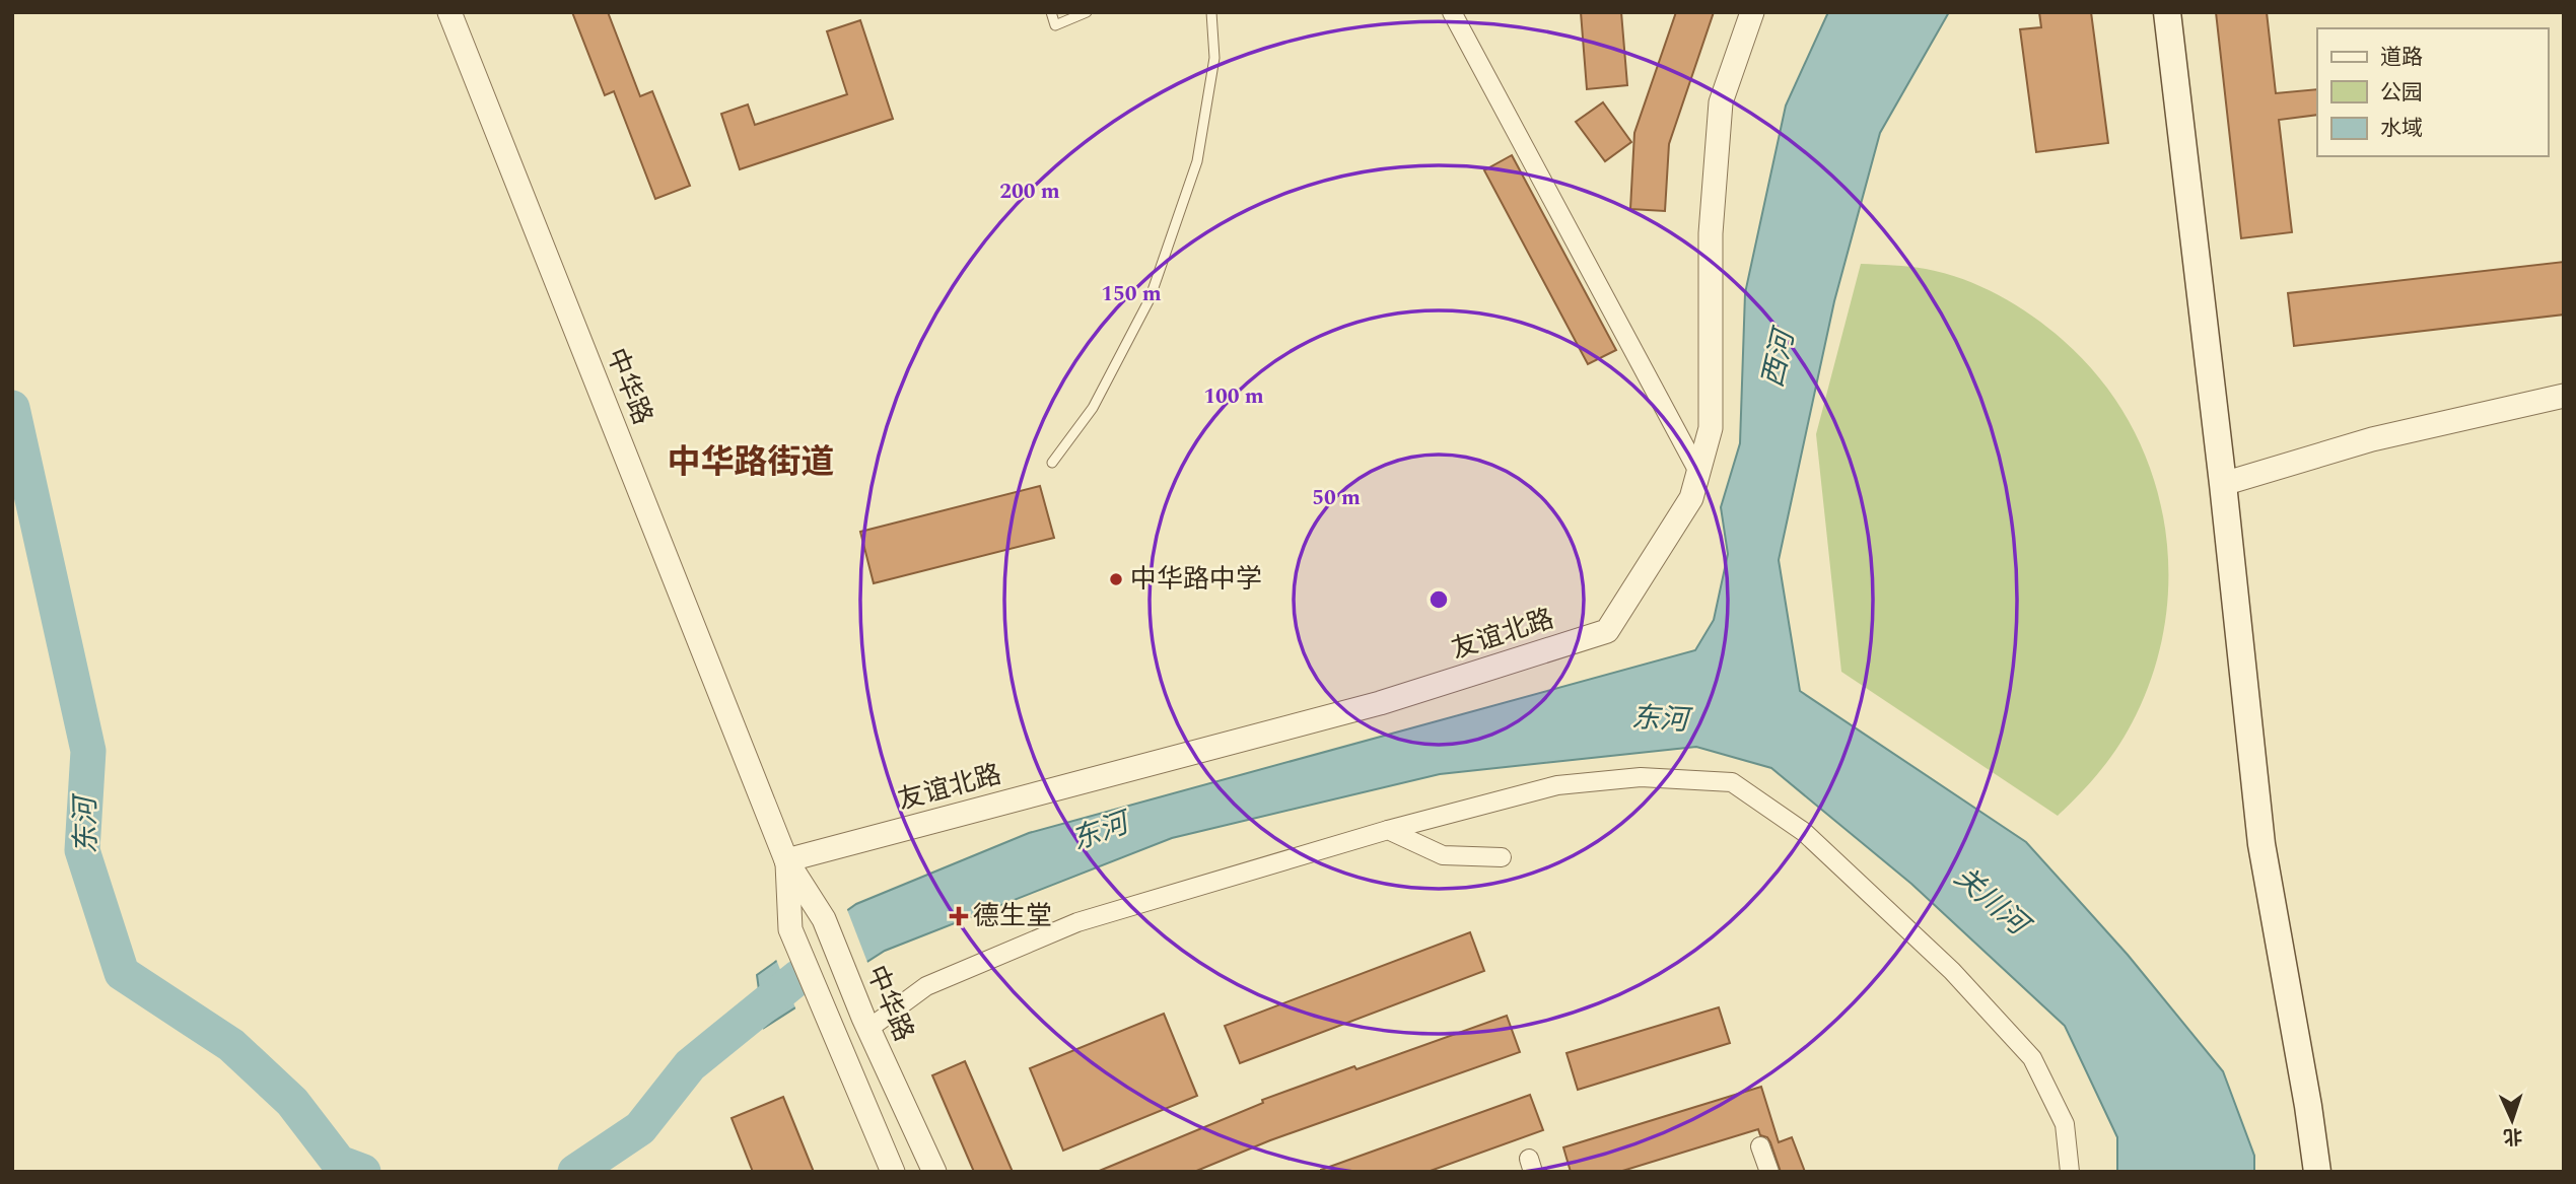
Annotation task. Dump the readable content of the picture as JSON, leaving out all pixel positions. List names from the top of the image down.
{
  "streets": {
    "street": ["中华路", "友谊北路"]
  },
  "crossings": [
    ["中华路", "友谊北路"]
  ],
  "districts": ["中华路街道"],
  "water": ["西河", "东河", "关川河"],
  "places": {
    "other": ["中华路中学"],
    "health": ["德生堂"]
  },
  "legend": ["道路", "公园", "水域"],
  "north": "bottom",
  "rings": [
    "200 m",
    "150 m",
    "100 m",
    "50 m"
  ]
}
